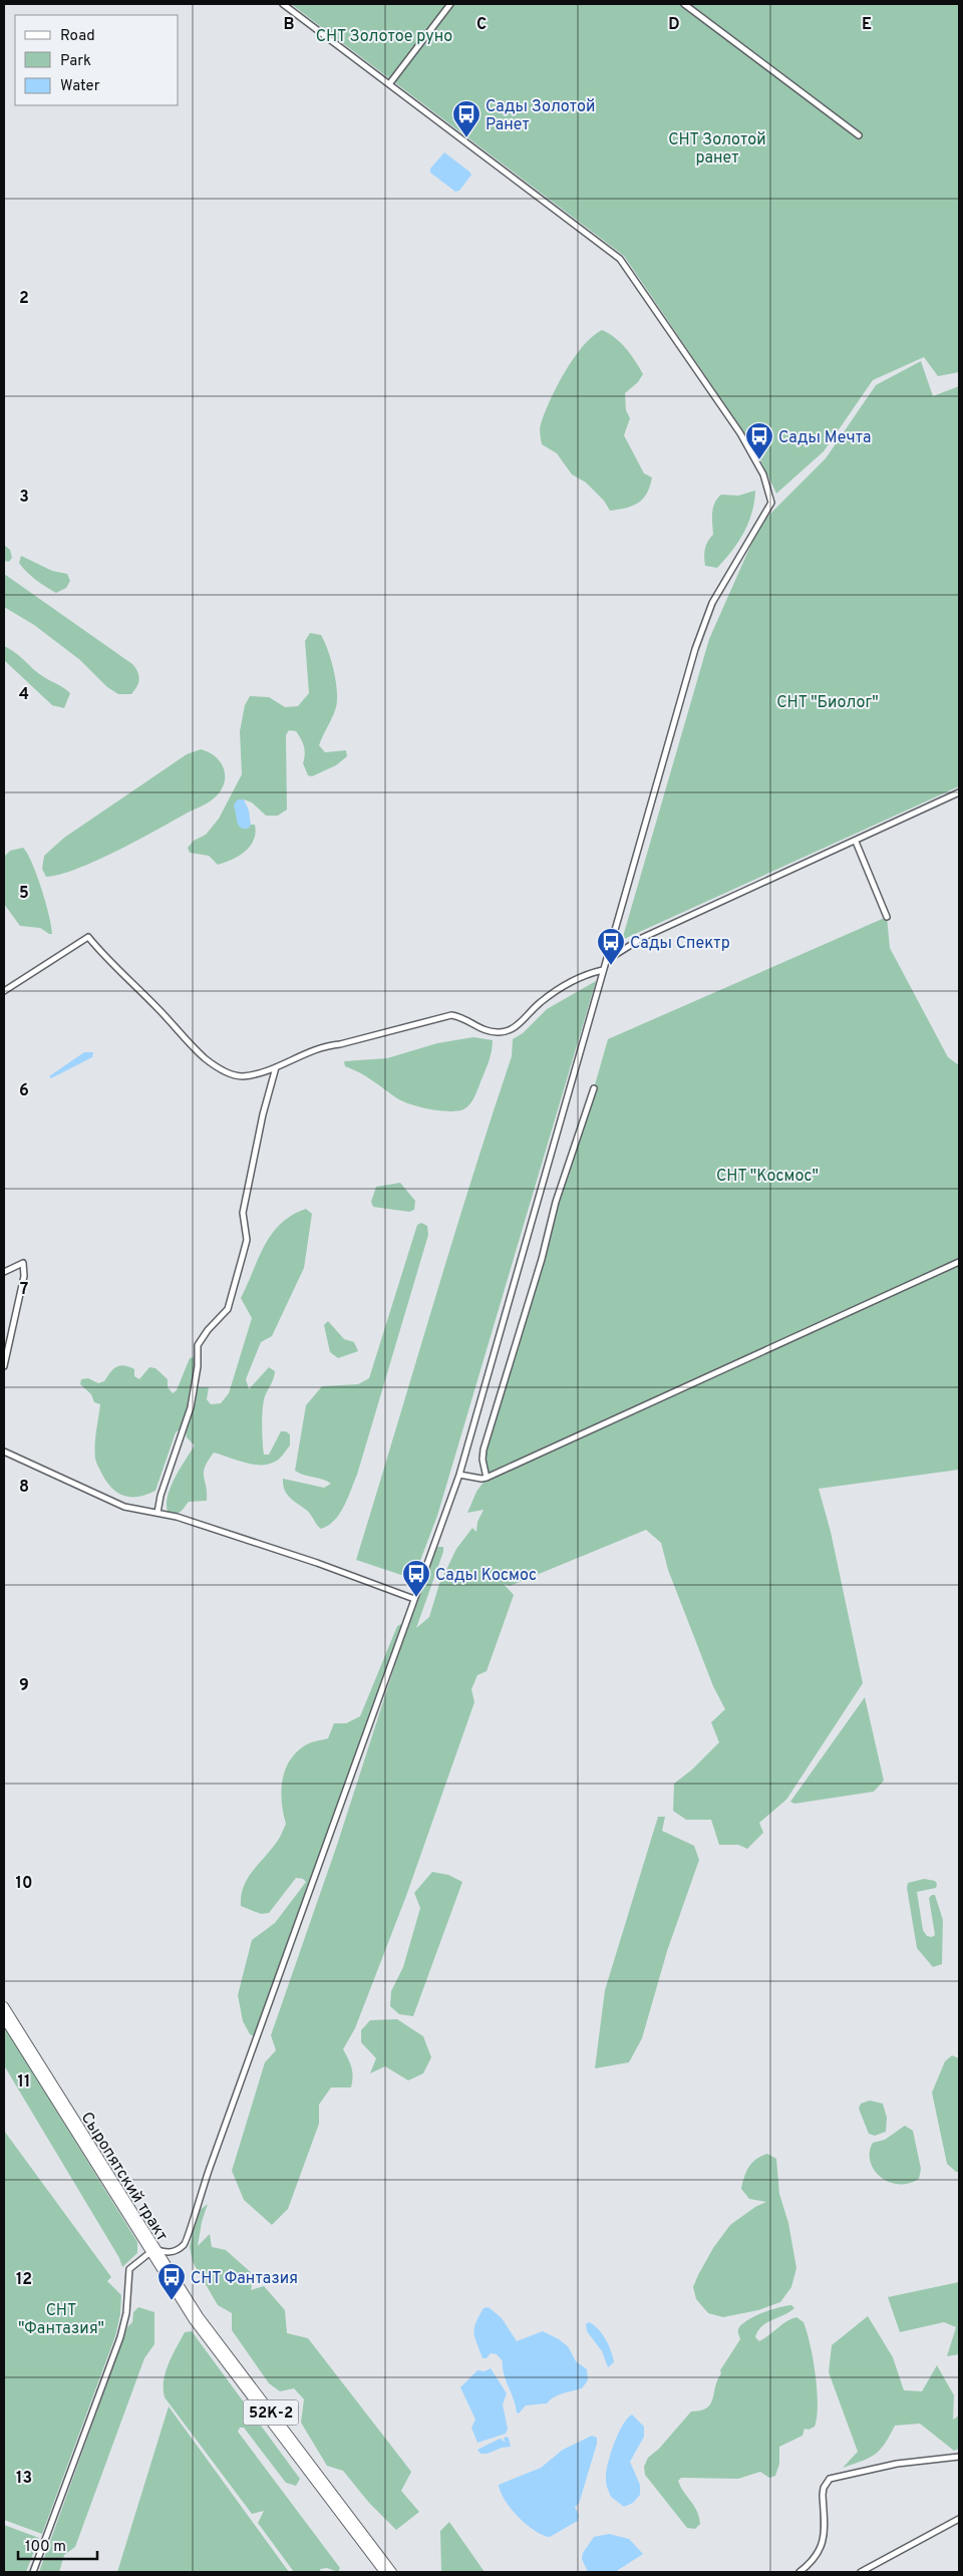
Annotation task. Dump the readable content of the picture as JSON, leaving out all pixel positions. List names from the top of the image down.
{
  "streets": {
    "main road": ["Сыропятский тракт", "52К-2"]
  },
  "parks": [
    "СНТ Золотое руно",
    "СНТ Золотой ранет",
    "СНТ \"Биолог\"",
    "СНТ \"Космос\"",
    "СНТ \"Фантазия\""
  ],
  "places": {
    "bus stop": [
      "Сады Золотой Ранет",
      "Сады Мечта",
      "Сады Спектр",
      "Сады Космос",
      "СНТ Фантазия"
    ]
  },
  "legend": ["Road", "Park", "Water"],
  "scale_bar": "100 m",
  "grid": {
    "columns": [
      "B",
      "C",
      "D",
      "E"
    ],
    "rows": [
      "2",
      "3",
      "4",
      "5",
      "6",
      "7",
      "8",
      "9",
      "10",
      "11",
      "12",
      "13"
    ]
  }
}
